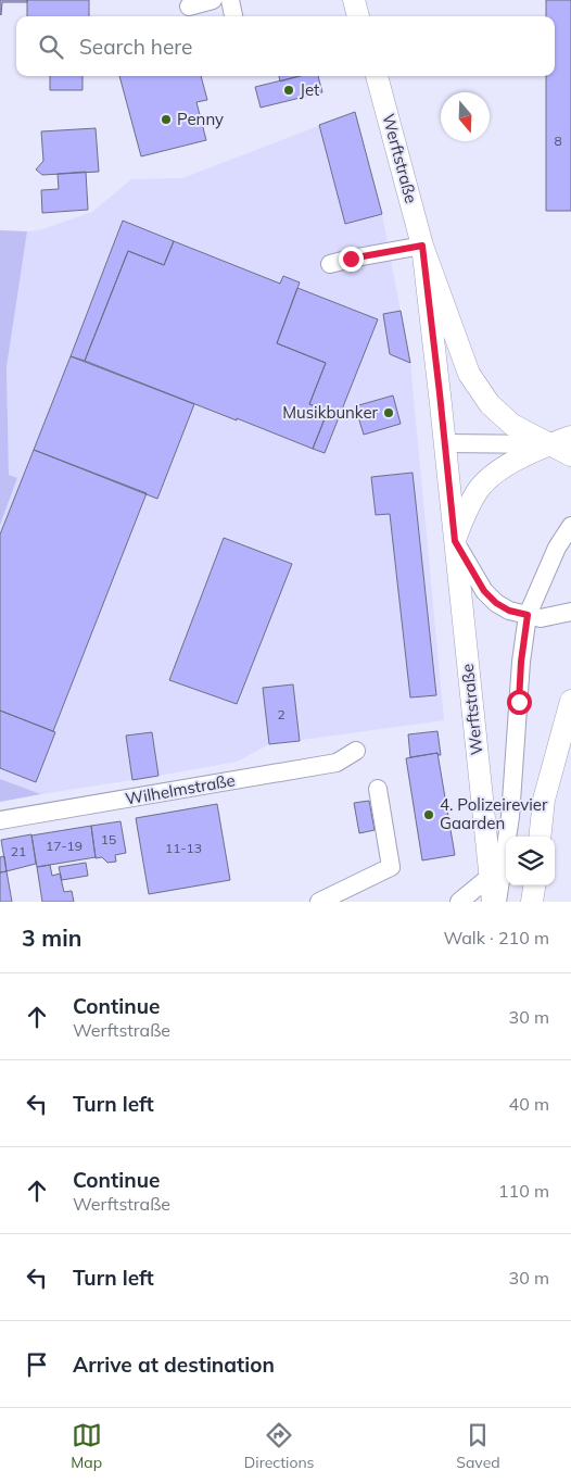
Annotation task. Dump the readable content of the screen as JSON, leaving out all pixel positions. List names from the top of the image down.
{
  "streets": {
    "main road": ["Werftstraße"],
    "street": ["Wilhelmstraße"]
  },
  "places": [
    "Jet",
    "Penny",
    "Musikbunker",
    "4. Polizeirevier Gaarden"
  ],
  "house_numbers": [
    "8",
    "2",
    "15",
    "17-19",
    "11-13",
    "21"
  ],
  "north": "bottom",
  "page": {
    "search": "Search here",
    "heading": ["3 min", "Walk · 210 m"],
    "list": [
      ["Continue", "Werftstraße", "30 m"],
      ["Turn left", "40 m"],
      ["Continue", "Werftstraße", "110 m"],
      ["Turn left", "30 m"],
      "Arrive at destination"
    ],
    "nav": ["Map", "Directions", "Saved"]
  }
}
